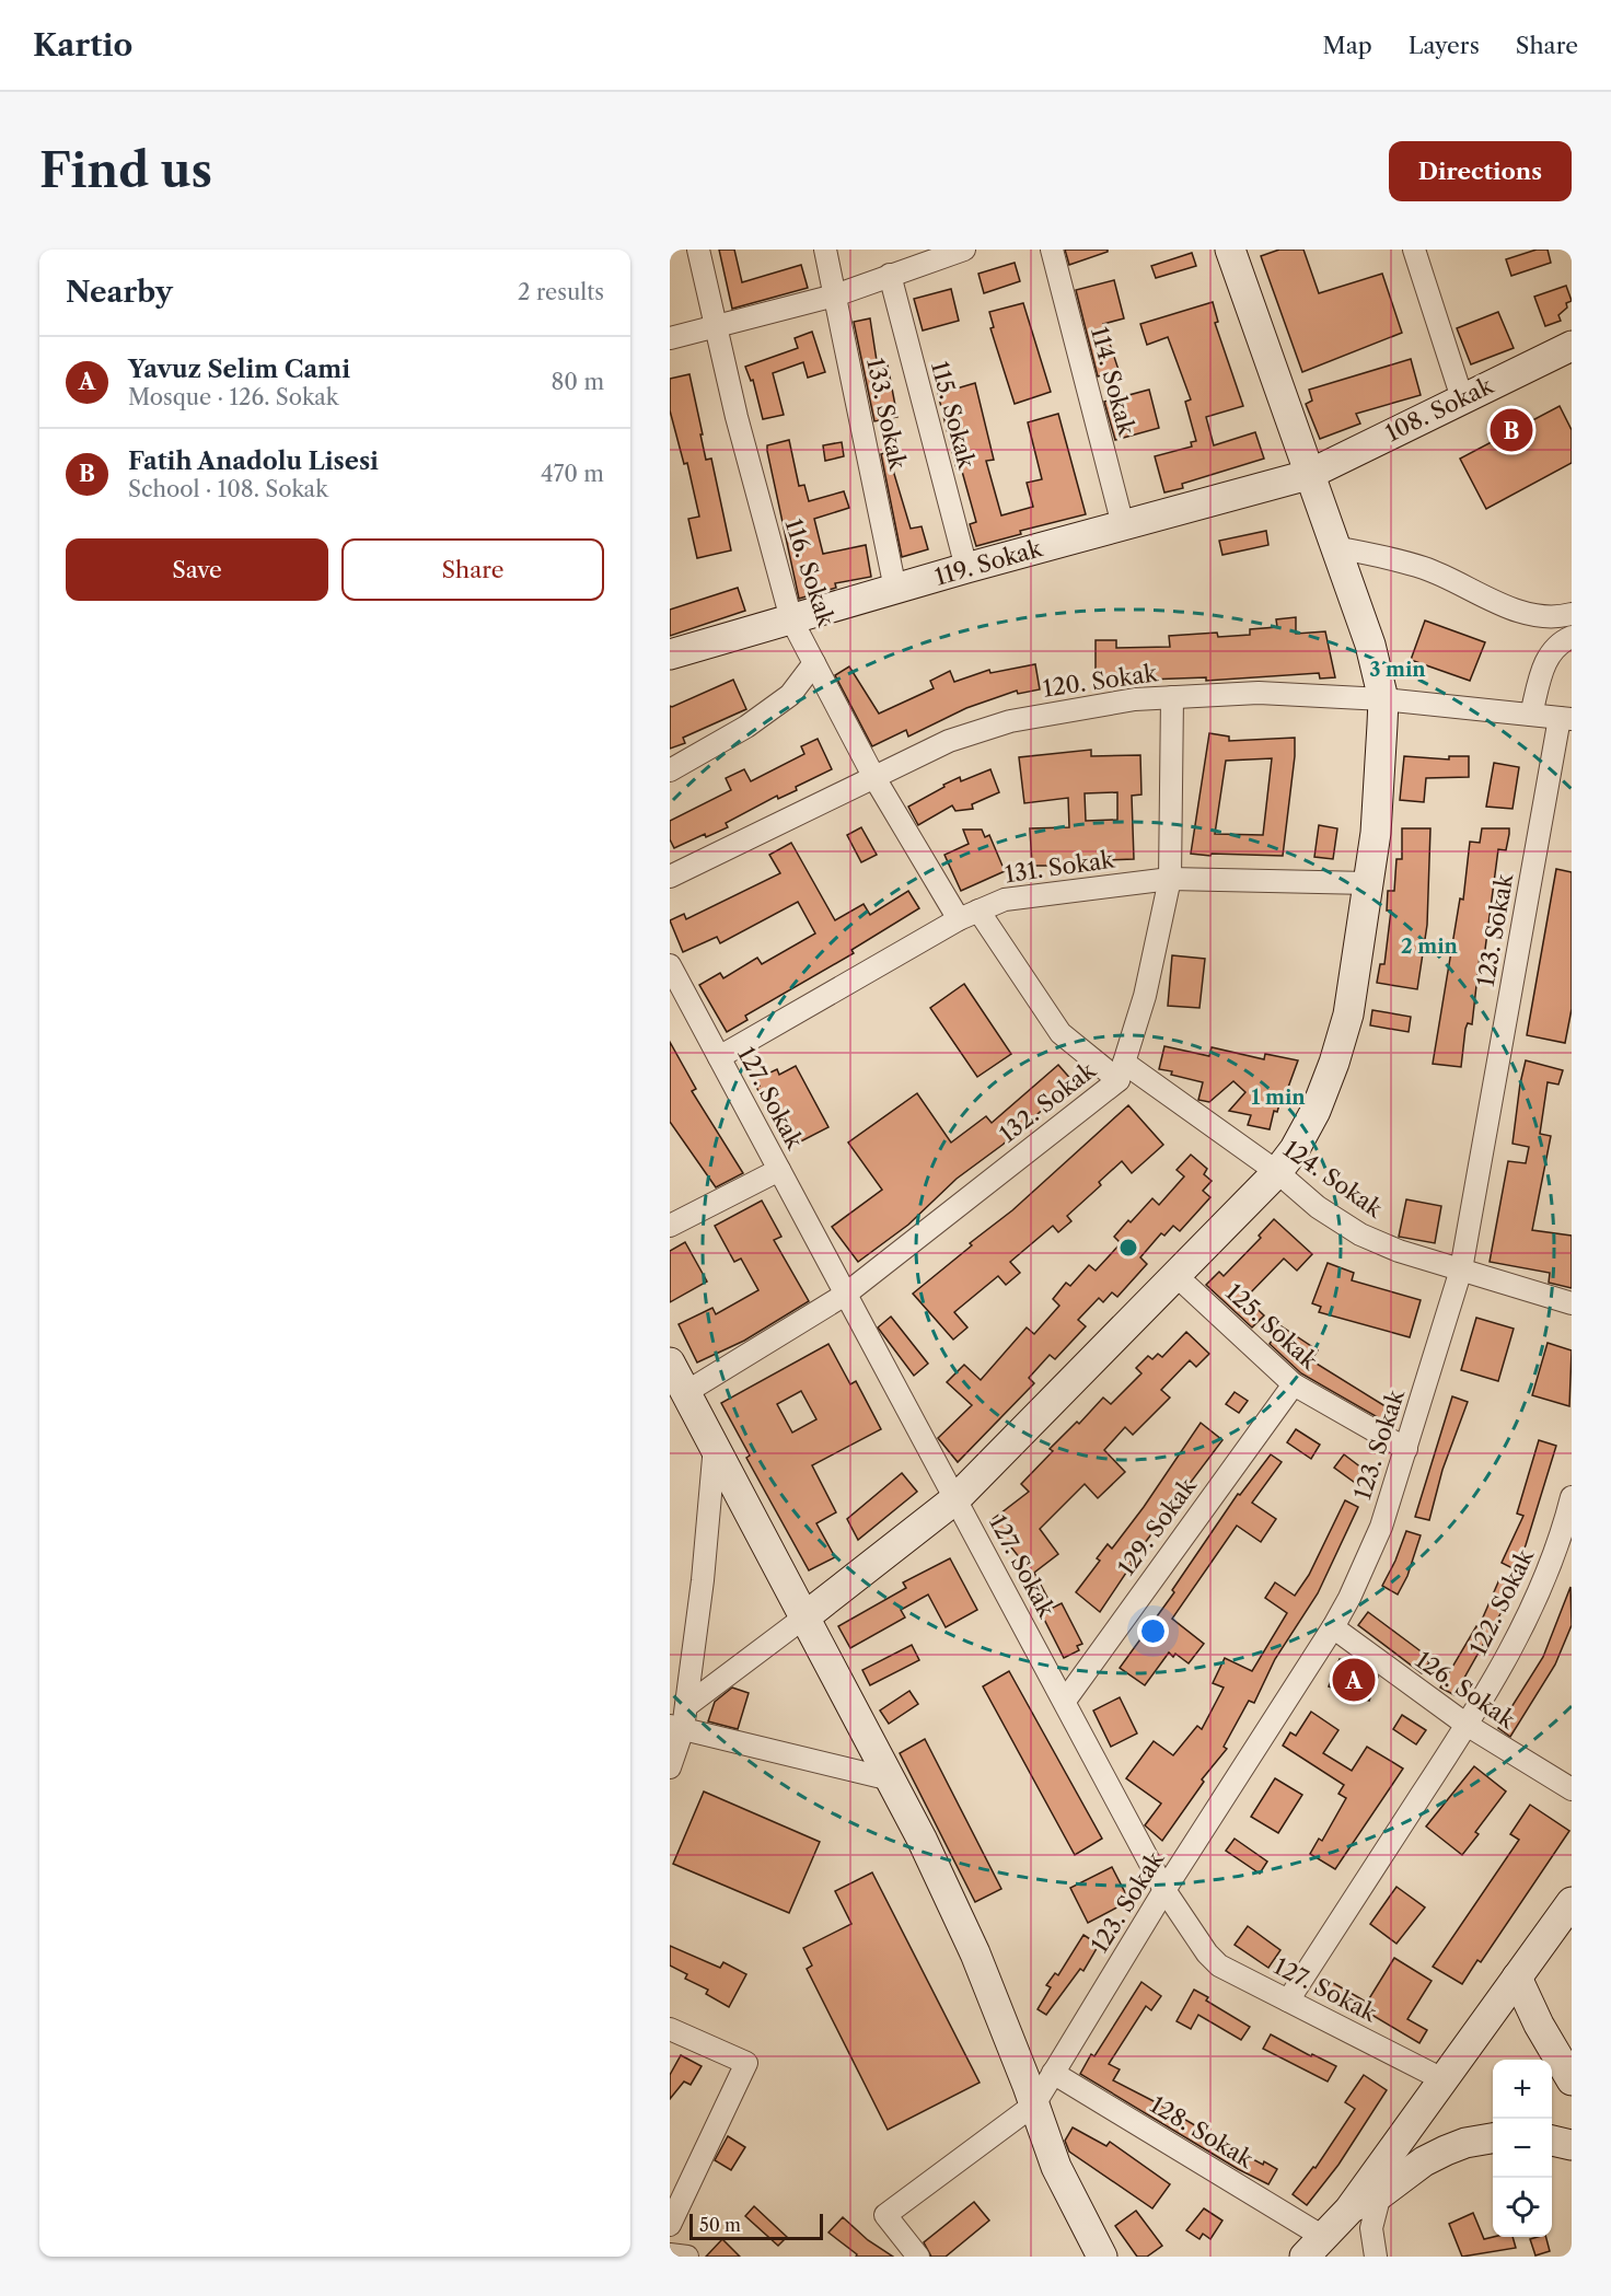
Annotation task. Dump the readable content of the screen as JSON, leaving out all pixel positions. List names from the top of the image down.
{
  "streets": {
    "street": [
      "114. Sokak",
      "108. Sokak",
      "133. Sokak",
      "115. Sokak",
      "119. Sokak",
      "116. Sokak",
      "120. Sokak",
      "131. Sokak",
      "123. Sokak",
      "127. Sokak",
      "132. Sokak",
      "124. Sokak",
      "125. Sokak",
      "129. Sokak",
      "122. Sokak",
      "126. Sokak",
      "128. Sokak"
    ]
  },
  "crossings": [
    ["114. Sokak", "119. Sokak"],
    ["108. Sokak", "119. Sokak"],
    ["133. Sokak", "119. Sokak"],
    ["115. Sokak", "119. Sokak"],
    ["119. Sokak", "116. Sokak"],
    ["116. Sokak", "120. Sokak"],
    ["116. Sokak", "131. Sokak"],
    ["120. Sokak", "123. Sokak"],
    ["120. Sokak", "132. Sokak"],
    ["131. Sokak", "127. Sokak"],
    ["131. Sokak", "132. Sokak"],
    ["131. Sokak", "124. Sokak"],
    ["123. Sokak", "127. Sokak"],
    ["123. Sokak", "124. Sokak"],
    ["123. Sokak", "125. Sokak"],
    ["123. Sokak", "126. Sokak"],
    ["123. Sokak", "128. Sokak"],
    ["127. Sokak", "132. Sokak"],
    ["127. Sokak", "129. Sokak"],
    ["127. Sokak", "122. Sokak"],
    ["132. Sokak", "124. Sokak"],
    ["125. Sokak", "129. Sokak"],
    ["122. Sokak", "126. Sokak"]
  ],
  "scale_bar": "50 m",
  "page": {
    "header": "Kartio",
    "nav": ["Map", "Layers", "Share"],
    "buttons": [
      "Directions",
      ["Save", "Share"]
    ],
    "title": "Find us",
    "heading": ["Nearby", "2 results"],
    "list": [
      {
        "mark": "A",
        "name": "Yavuz Selim Cami",
        "note": "Mosque · 126. Sokak",
        "value": "80 m"
      },
      {
        "mark": "B",
        "name": "Fatih Anadolu Lisesi",
        "note": "School · 108. Sokak",
        "value": "470 m"
      }
    ],
    "pins": ["B", "A"],
    "map_buttons": ["+", "−"],
    "scale": "50 m"
  },
  "rings": ["3 min", "2 min", "1 min"]
}
